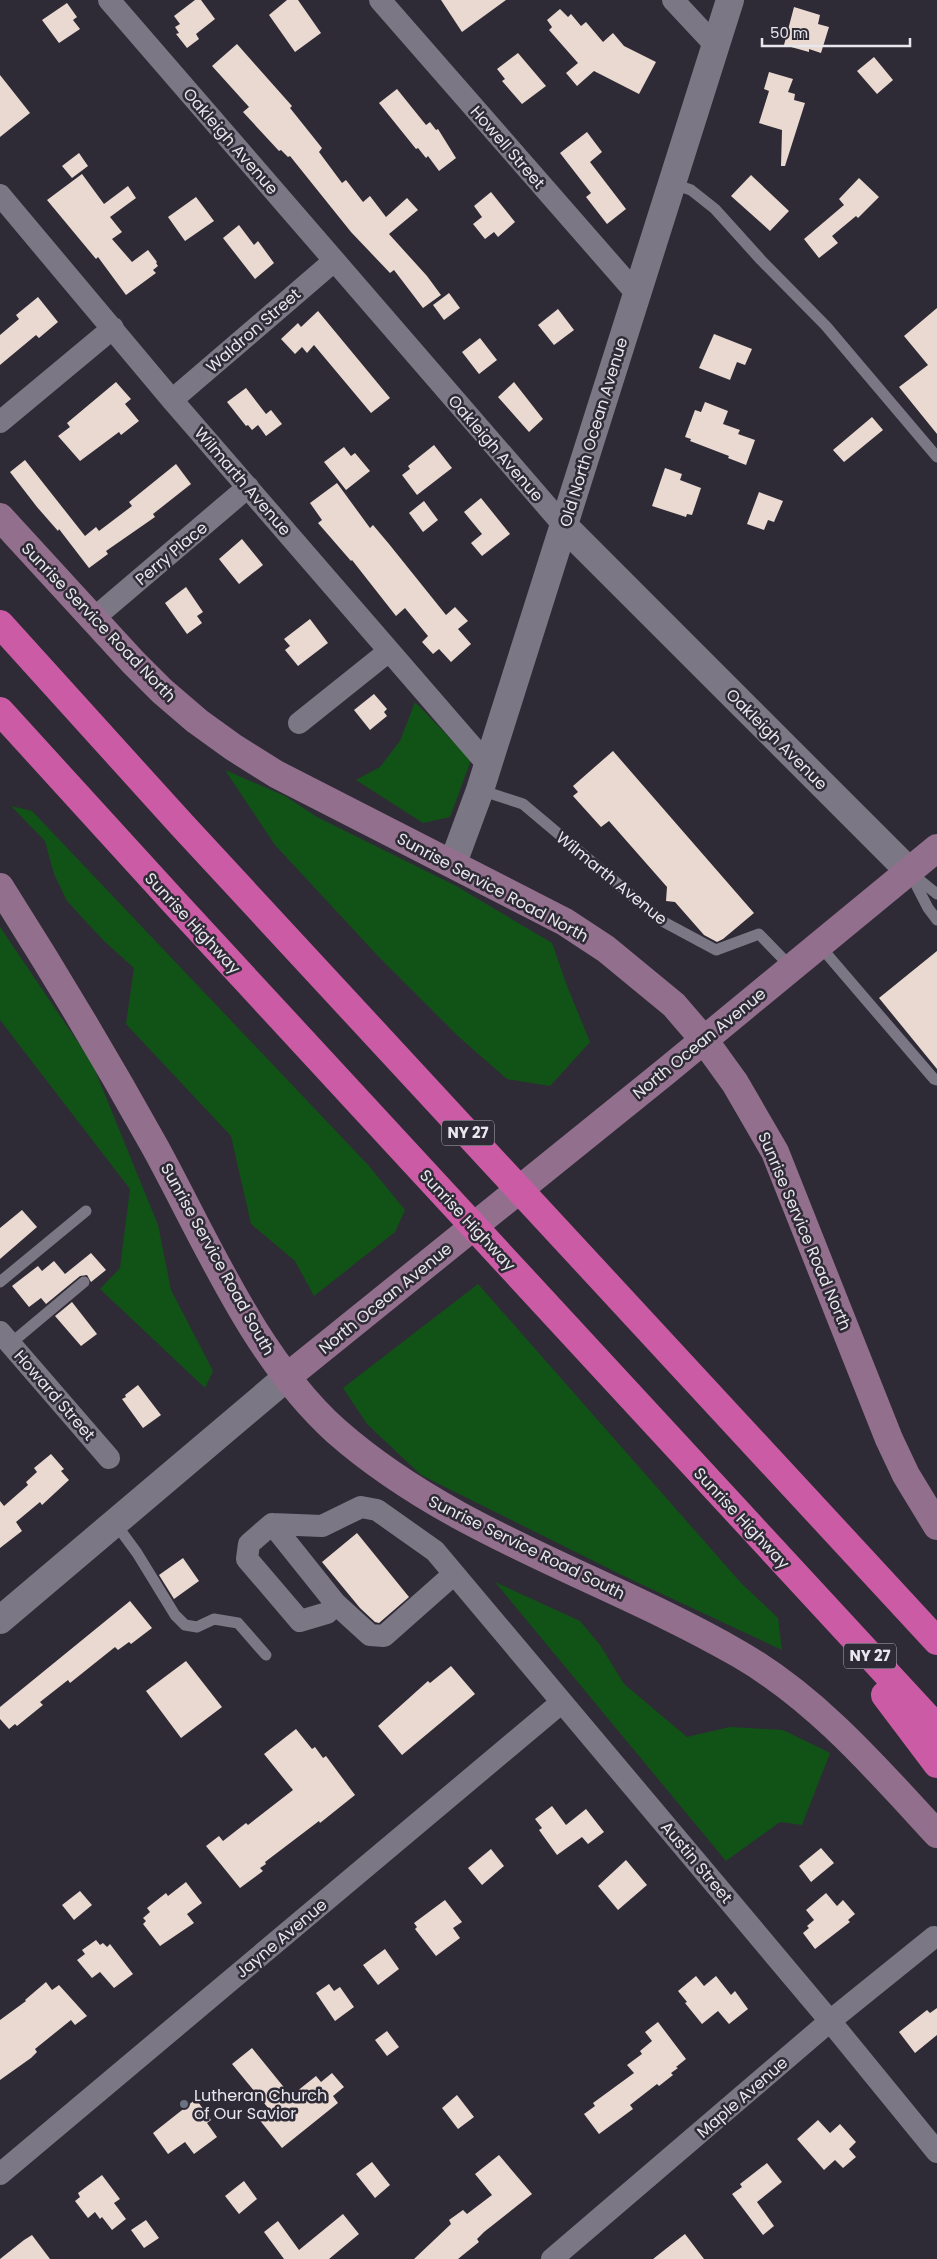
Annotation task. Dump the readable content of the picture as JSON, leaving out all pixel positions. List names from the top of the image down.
{
  "streets": {
    "highway": ["Sunrise Highway", "NY 27"],
    "main road": ["Sunrise Service Road North", "North Ocean Avenue", "Sunrise Service Road South"],
    "street": [
      "Oakleigh Avenue",
      "Howell Street",
      "Waldron Street",
      "Old North Ocean Avenue",
      "Wilmarth Avenue",
      "Perry Place",
      "Howard Street",
      "Austin Street",
      "Jayne Avenue",
      "Maple Avenue"
    ]
  },
  "crossings": [
    ["Oakleigh Avenue", "Waldron Street"],
    ["Oakleigh Avenue", "Old North Ocean Avenue"],
    ["Oakleigh Avenue", "North Ocean Avenue"],
    ["Howell Street", "Old North Ocean Avenue"],
    ["Waldron Street", "Wilmarth Avenue"],
    ["Old North Ocean Avenue", "Wilmarth Avenue"],
    ["Old North Ocean Avenue", "Sunrise Service Road North"],
    ["Wilmarth Avenue", "Perry Place"],
    ["Wilmarth Avenue", "North Ocean Avenue"],
    ["Perry Place", "Sunrise Service Road North"],
    ["Sunrise Service Road North", "North Ocean Avenue"],
    ["North Ocean Avenue", "Sunrise Service Road South"],
    ["Austin Street", "Jayne Avenue"],
    ["Austin Street", "Maple Avenue"]
  ],
  "places": ["Lutheran Church of Our Savior"],
  "scale_bar": "50 m"
}
